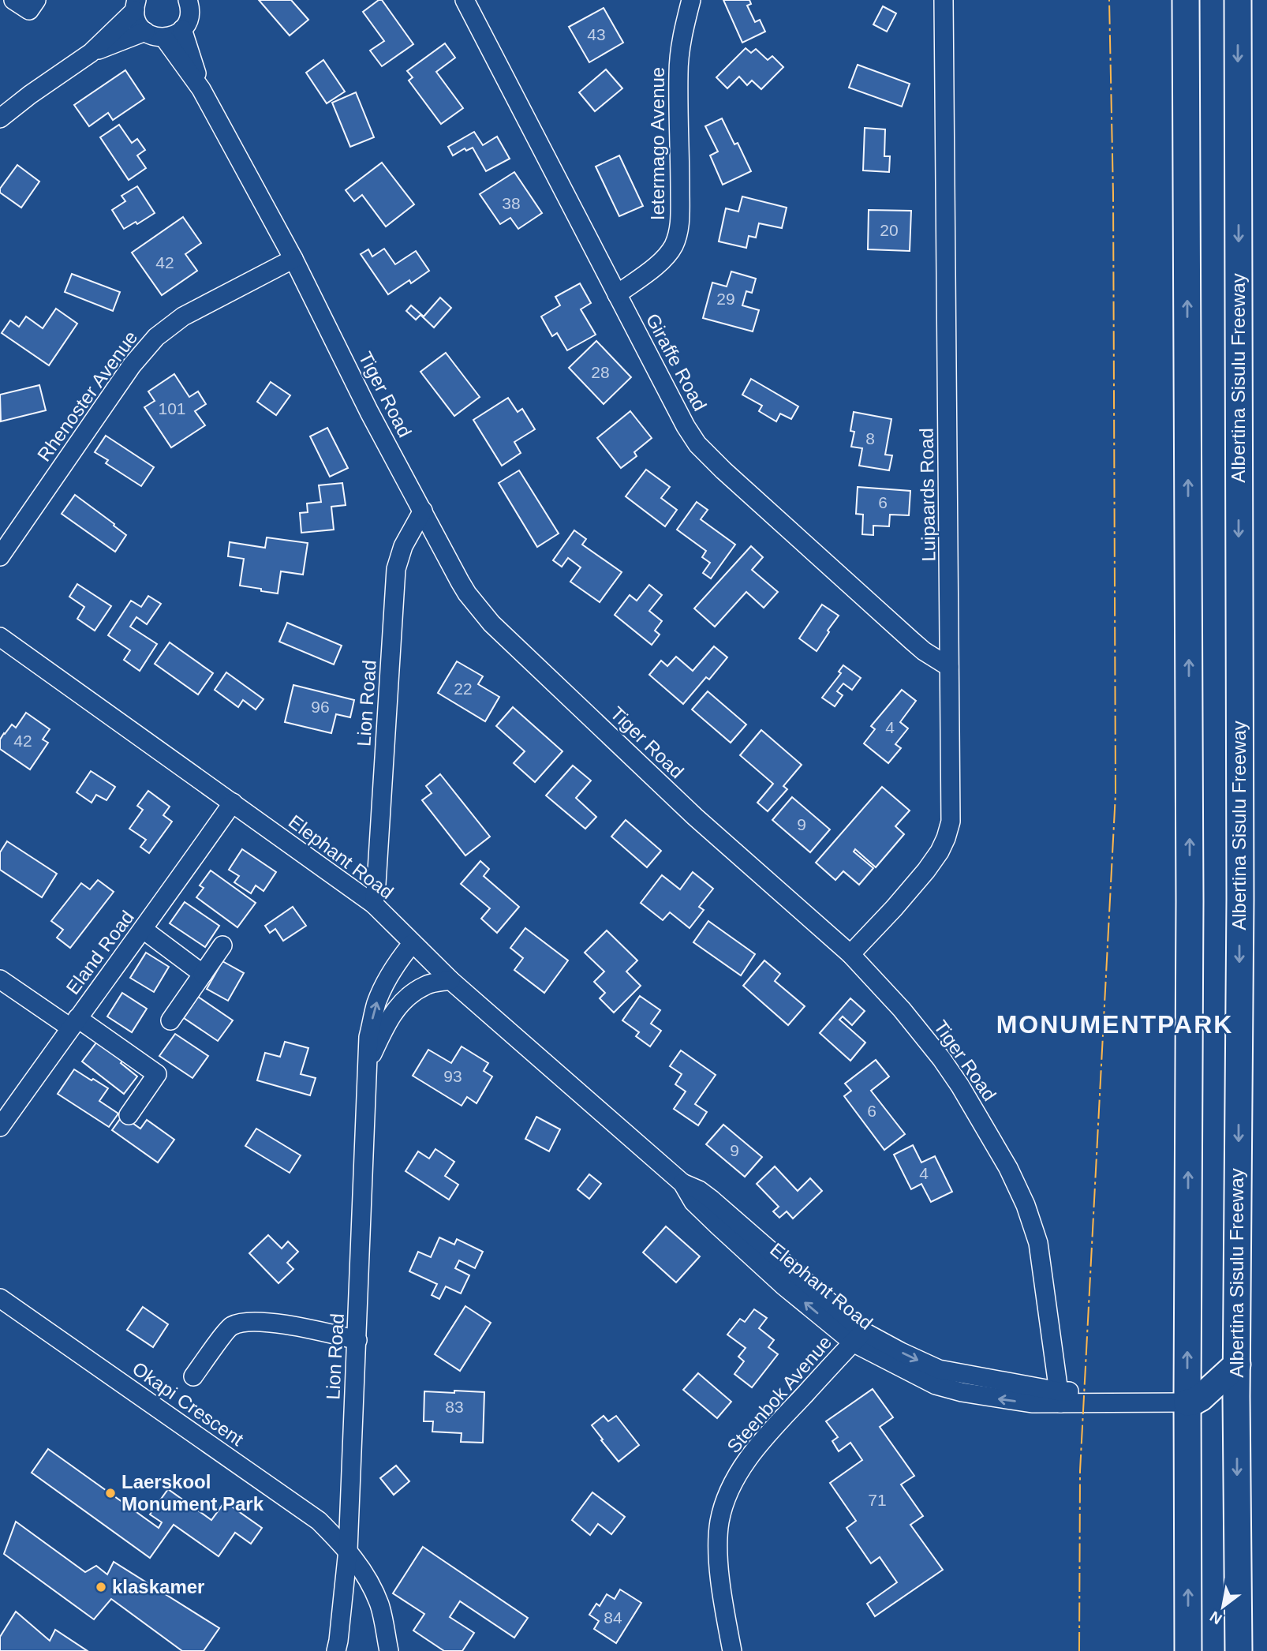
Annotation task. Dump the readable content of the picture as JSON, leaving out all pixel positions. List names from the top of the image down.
{
  "streets": {
    "highway": ["Albertina Sisulu Freeway"],
    "street": [
      "Ietermago Avenue",
      "Giraffe Road",
      "Tiger Road",
      "Rhenoster Avenue",
      "Luipaards Road",
      "Lion Road",
      "Elephant Road",
      "Eland Road",
      "Steenbok Avenue",
      "Okapi Crescent"
    ]
  },
  "crossings": [
    ["Ietermago Avenue", "Giraffe Road"],
    ["Giraffe Road", "Luipaards Road"],
    ["Tiger Road", "Rhenoster Avenue"],
    ["Tiger Road", "Luipaards Road"],
    ["Tiger Road", "Lion Road"],
    ["Tiger Road", "Elephant Road"],
    ["Lion Road", "Elephant Road"],
    ["Lion Road", "Okapi Crescent"],
    ["Elephant Road", "Eland Road"],
    ["Elephant Road", "Steenbok Avenue"]
  ],
  "districts": ["MONUMENTPARK"],
  "places": ["Laerskool Monument Park", "klaskamer"],
  "house_numbers": [
    "43",
    "38",
    "20",
    "42",
    "29",
    "28",
    "101",
    "8",
    "6",
    "22",
    "96",
    "4",
    "42",
    "9",
    "93",
    "6",
    "9",
    "4",
    "83",
    "71",
    "84"
  ],
  "north": "bottom left"
}
